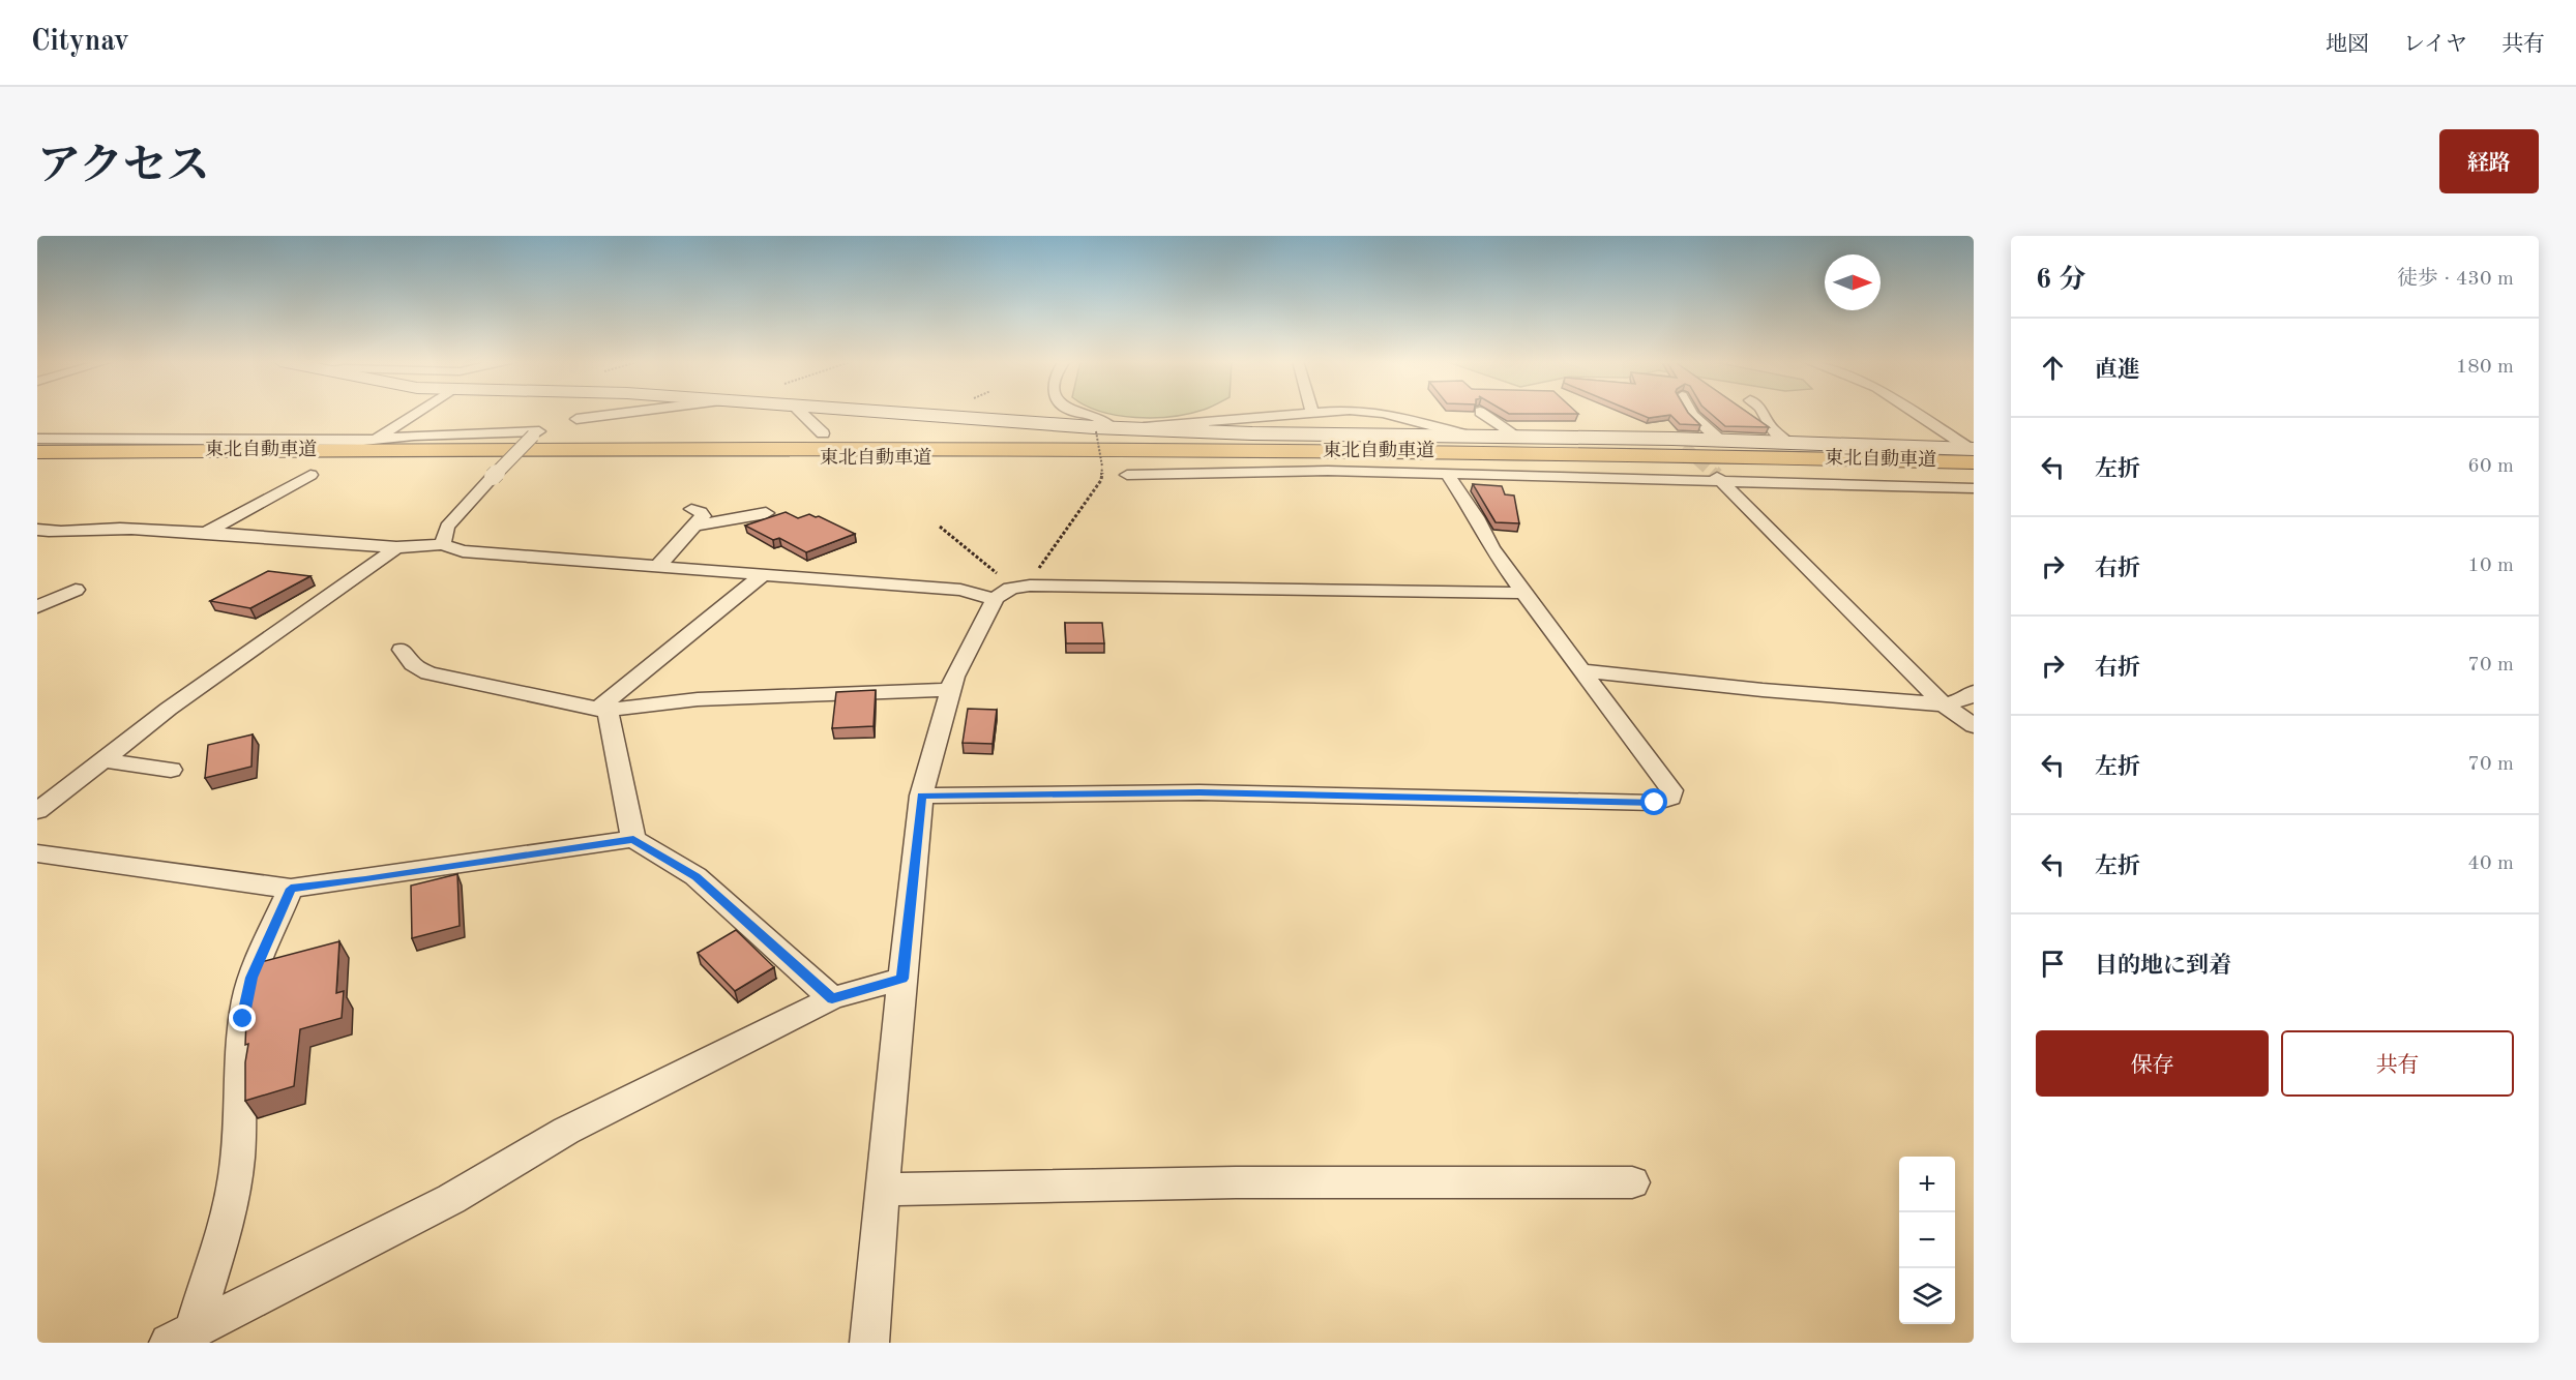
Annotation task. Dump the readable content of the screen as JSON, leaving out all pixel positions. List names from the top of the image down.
{
  "streets": {
    "highway": ["東北自動車道"]
  },
  "north": "right",
  "page": {
    "header": "Citynav",
    "nav": ["地図", "レイヤ", "共有"],
    "title": "アクセス",
    "buttons": [
      "経路",
      ["保存", "共有"]
    ],
    "heading": ["6 分", "徒歩 · 430 m"],
    "list": [
      ["直進", "180 m"],
      ["左折", "60 m"],
      ["右折", "10 m"],
      ["右折", "70 m"],
      ["左折", "70 m"],
      ["左折", "40 m"],
      "目的地に到着"
    ],
    "map_buttons": ["+", "−"]
  }
}
